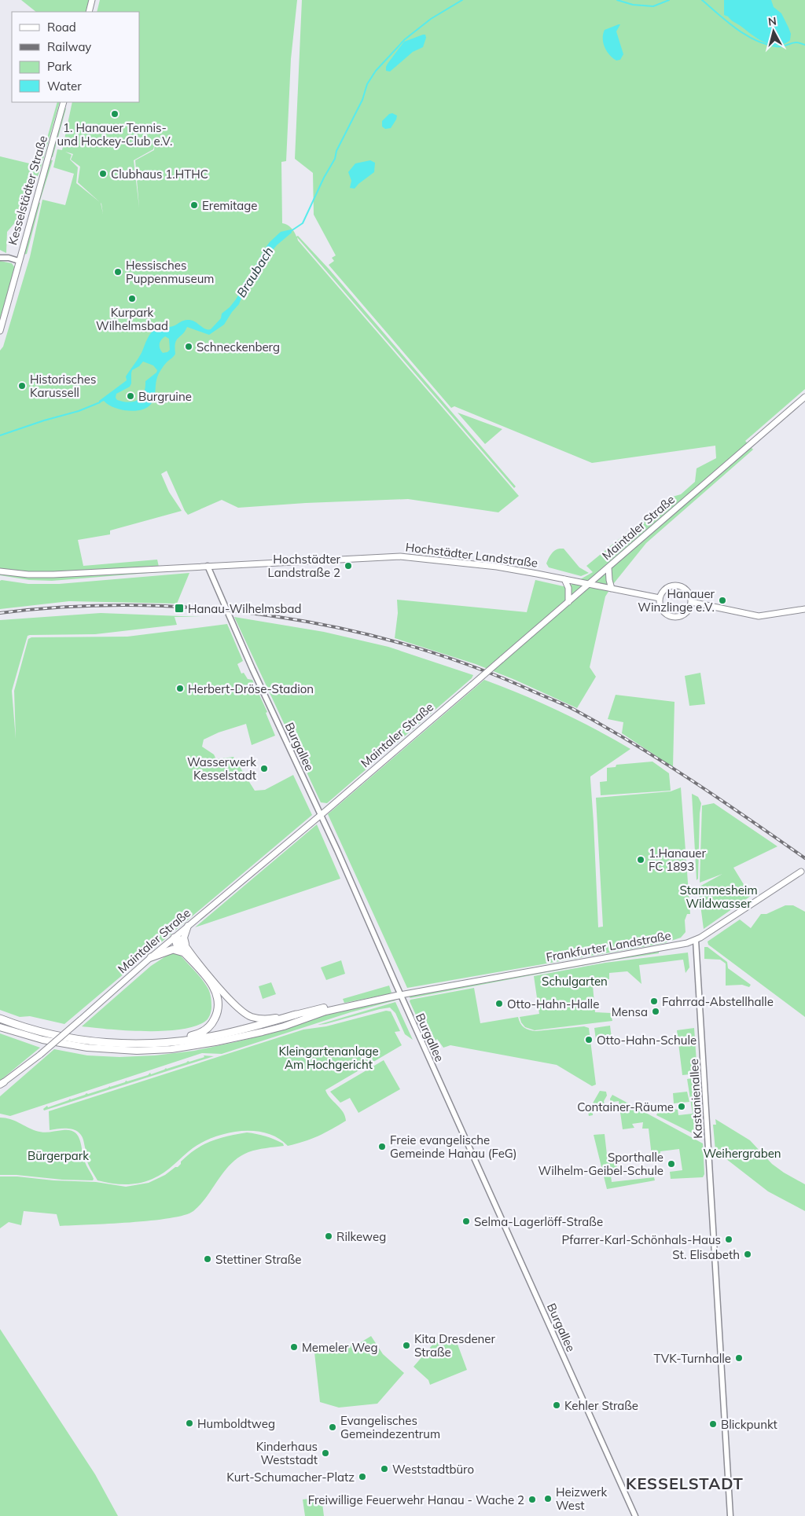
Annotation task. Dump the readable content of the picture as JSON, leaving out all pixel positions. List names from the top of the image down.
{
  "streets": {
    "main road": [
      "Kesselstädter Straße",
      "Maintaler Straße",
      "Hochstädter Landstraße",
      "Frankfurter Landstraße"
    ],
    "street": ["Burgallee", "Kastanienallee"]
  },
  "crossings": [
    ["Maintaler Straße", "Hochstädter Landstraße"],
    ["Maintaler Straße", "Burgallee"],
    ["Hochstädter Landstraße", "Burgallee"],
    ["Burgallee", "Frankfurter Landstraße"],
    ["Frankfurter Landstraße", "Kastanienallee"]
  ],
  "districts": ["KESSELSTADT"],
  "water": ["Braubach"],
  "parks": [
    "Stammesheim Wildwasser",
    "Schulgarten",
    "Kleingartenanlage Am Hochgericht",
    "Weihergraben",
    "Bürgerpark"
  ],
  "places": {
    "other": [
      "1. Hanauer Tennis- und Hockey-Club e.V.",
      "Clubhaus 1.HTHC",
      "Eremitage",
      "Hessisches Puppenmuseum",
      "Kurpark Wilhelmsbad",
      "Schneckenberg",
      "Historisches Karussell",
      "Burgruine",
      "Hochstädter Landstraße 2",
      "Hanauer Winzlinge e.V.",
      "Herbert-Dröse-Stadion",
      "Wasserwerk Kesselstadt",
      "1.Hanauer FC 1893",
      "Fahrrad-Abstellhalle",
      "Otto-Hahn-Halle",
      "Mensa",
      "Otto-Hahn-Schule",
      "Container-Räume",
      "Freie evangelische Gemeinde Hanau (FeG)",
      "Sporthalle Wilhelm-Geibel-Schule",
      "Selma-Lagerlöff-Straße",
      "Rilkeweg",
      "Pfarrer-Karl-Schönhals-Haus",
      "St. Elisabeth",
      "Stettiner Straße",
      "Kita Dresdener Straße",
      "Memeler Weg",
      "TVK-Turnhalle",
      "Kehler Straße",
      "Humboldtweg",
      "Blickpunkt",
      "Evangelisches Gemeindezentrum",
      "Kinderhaus Weststadt",
      "Weststadtbüro",
      "Kurt-Schumacher-Platz",
      "Heizwerk West",
      "Freiwillige Feuerwehr Hanau - Wache 2"
    ],
    "transit": ["Hanau-Wilhelmsbad"]
  },
  "legend": [
    "Road",
    "Railway",
    "Park",
    "Water"
  ],
  "north": "top"
}
